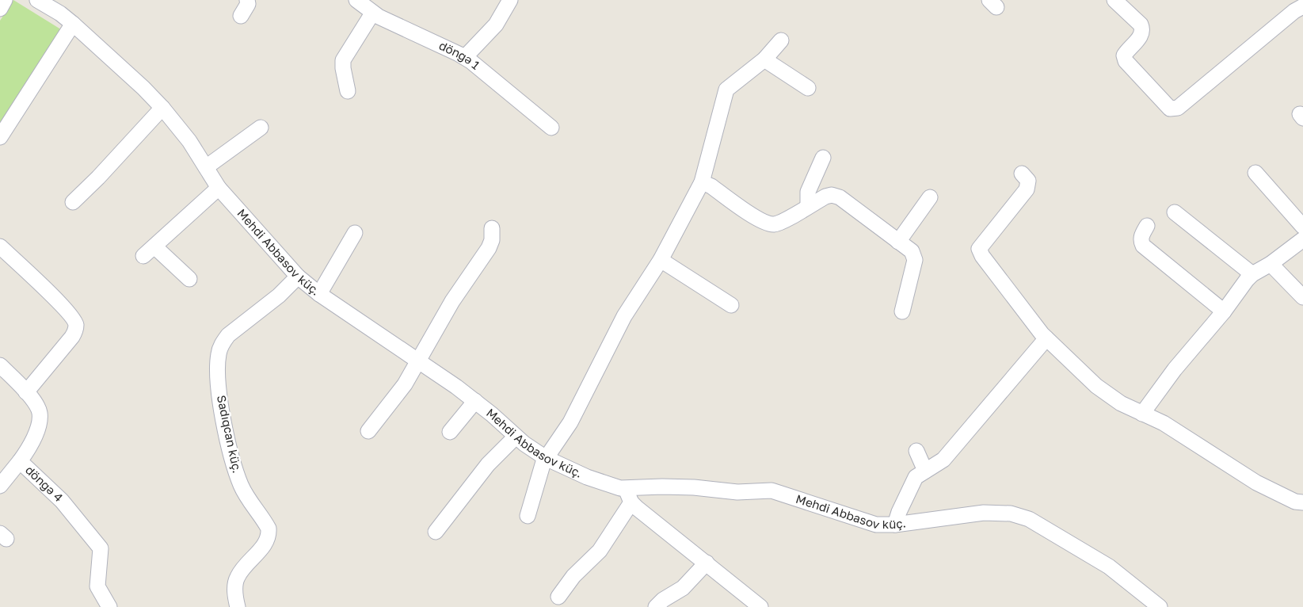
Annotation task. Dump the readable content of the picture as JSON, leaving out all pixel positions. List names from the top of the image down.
{
  "streets": {
    "street": [
      "döngə 1",
      "Mehdi Abbasov küç.",
      "Sadıqcan küç.",
      "döngə 4"
    ]
  },
  "crossings": [
    ["Mehdi Abbasov küç.", "Sadıqcan küç."]
  ]
}
